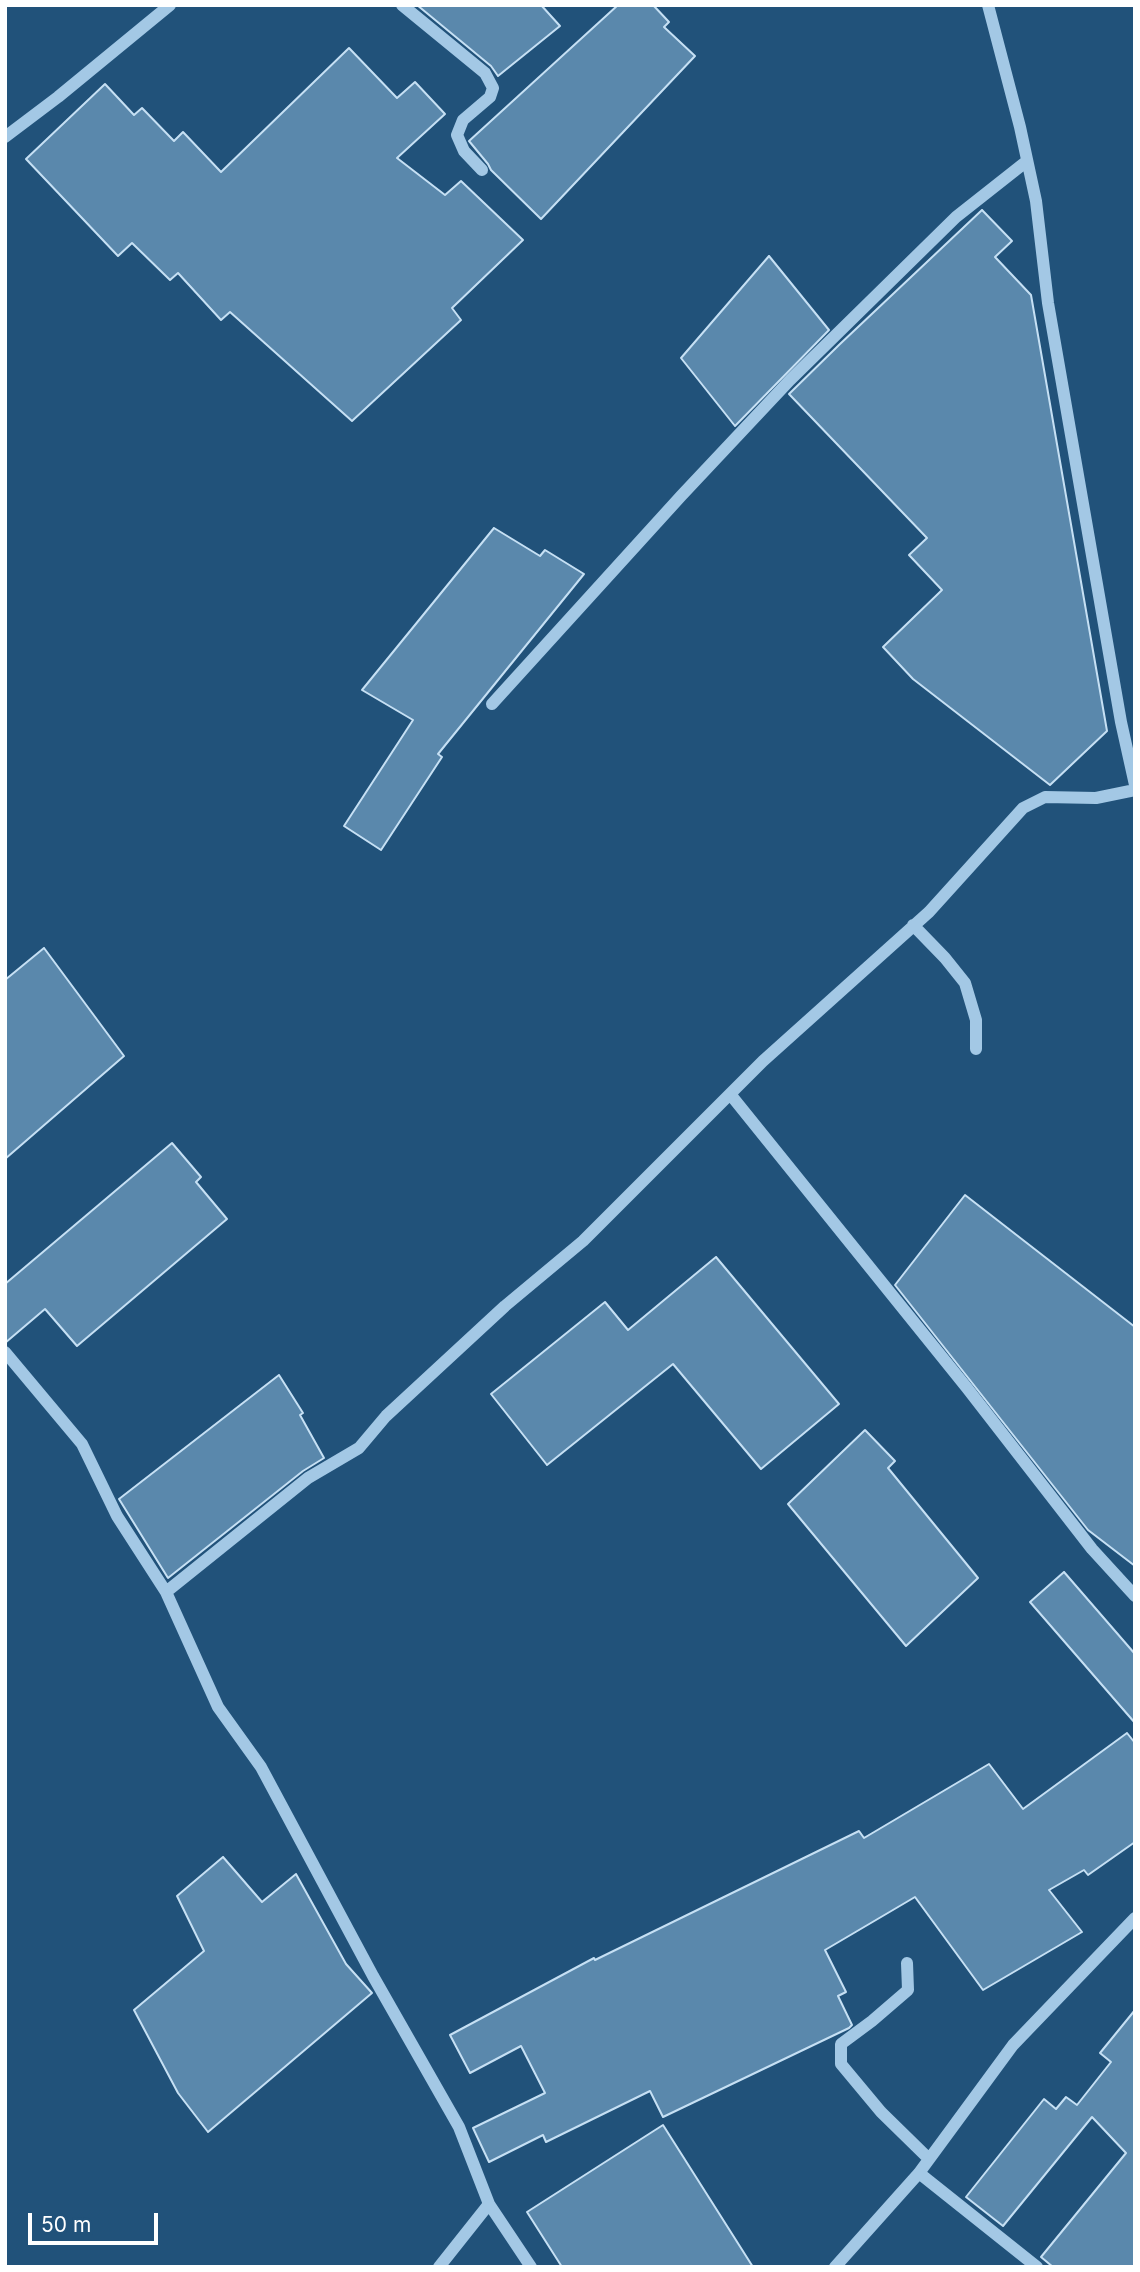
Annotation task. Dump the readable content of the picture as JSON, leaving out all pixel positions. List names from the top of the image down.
{
  "scale_bar": "50 m"
}
